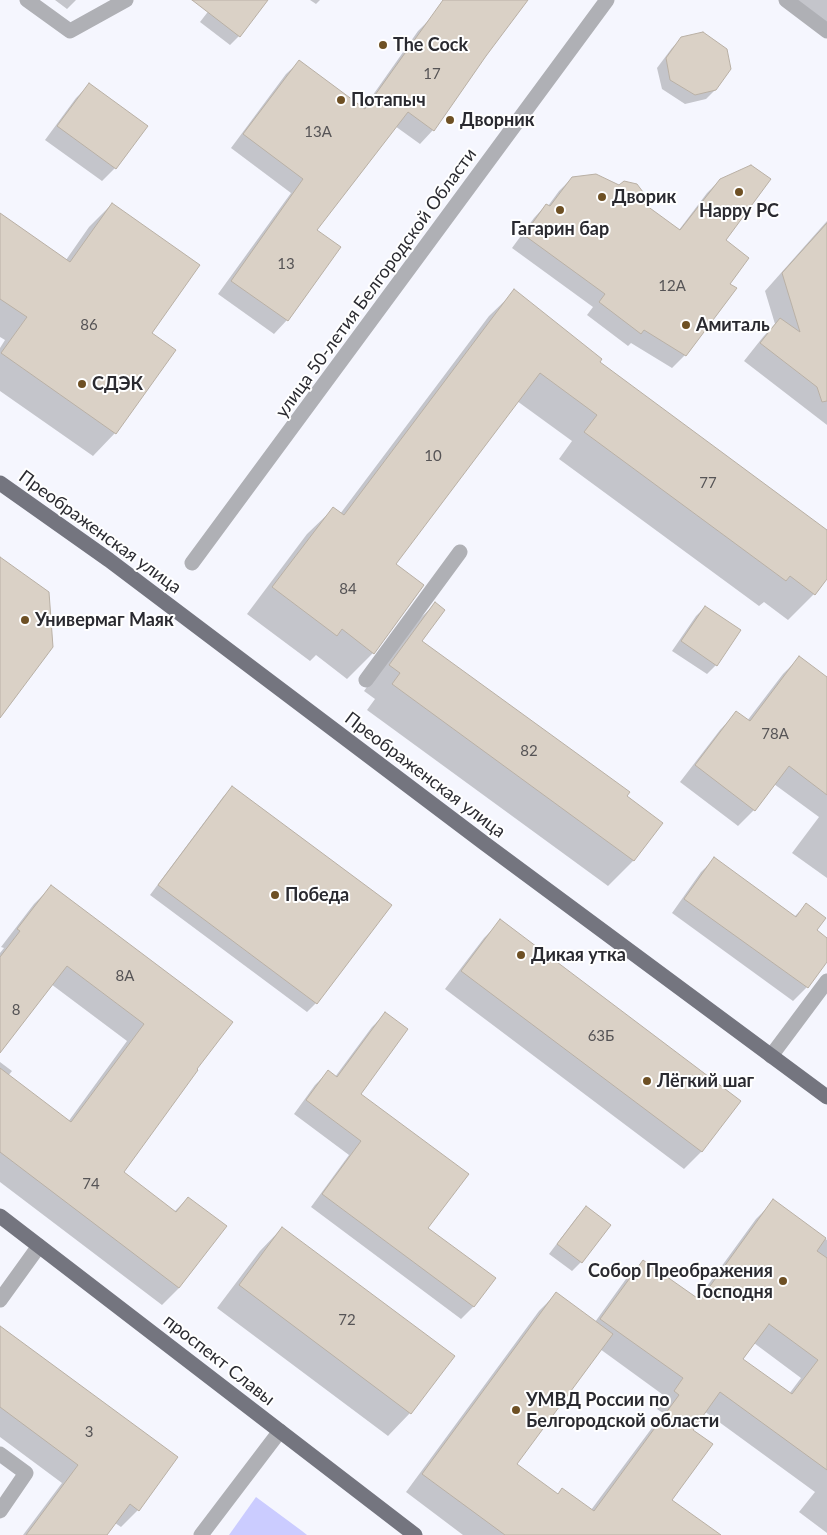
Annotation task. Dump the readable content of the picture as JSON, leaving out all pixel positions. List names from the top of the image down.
{
  "streets": {
    "main road": ["Преображенская улица", "проспект Славы"],
    "street": ["улица 50-летия Белгородской Области"]
  },
  "places": [
    "The Cock",
    "Потапыч",
    "Дворник",
    "Happy PC",
    "Дворик",
    "Гагарин бар",
    "Амиталь",
    "СДЭК",
    "Универмаг Маяк",
    "Победа",
    "Дикая утка",
    "Лёгкий шаг",
    "Собор Преображения Господня",
    "УМВД России по Белгородской области"
  ],
  "house_numbers": [
    "17",
    "13А",
    "13",
    "12А",
    "86",
    "10",
    "77",
    "84",
    "78А",
    "82",
    "8А",
    "8",
    "63Б",
    "74",
    "72",
    "3"
  ]
}
